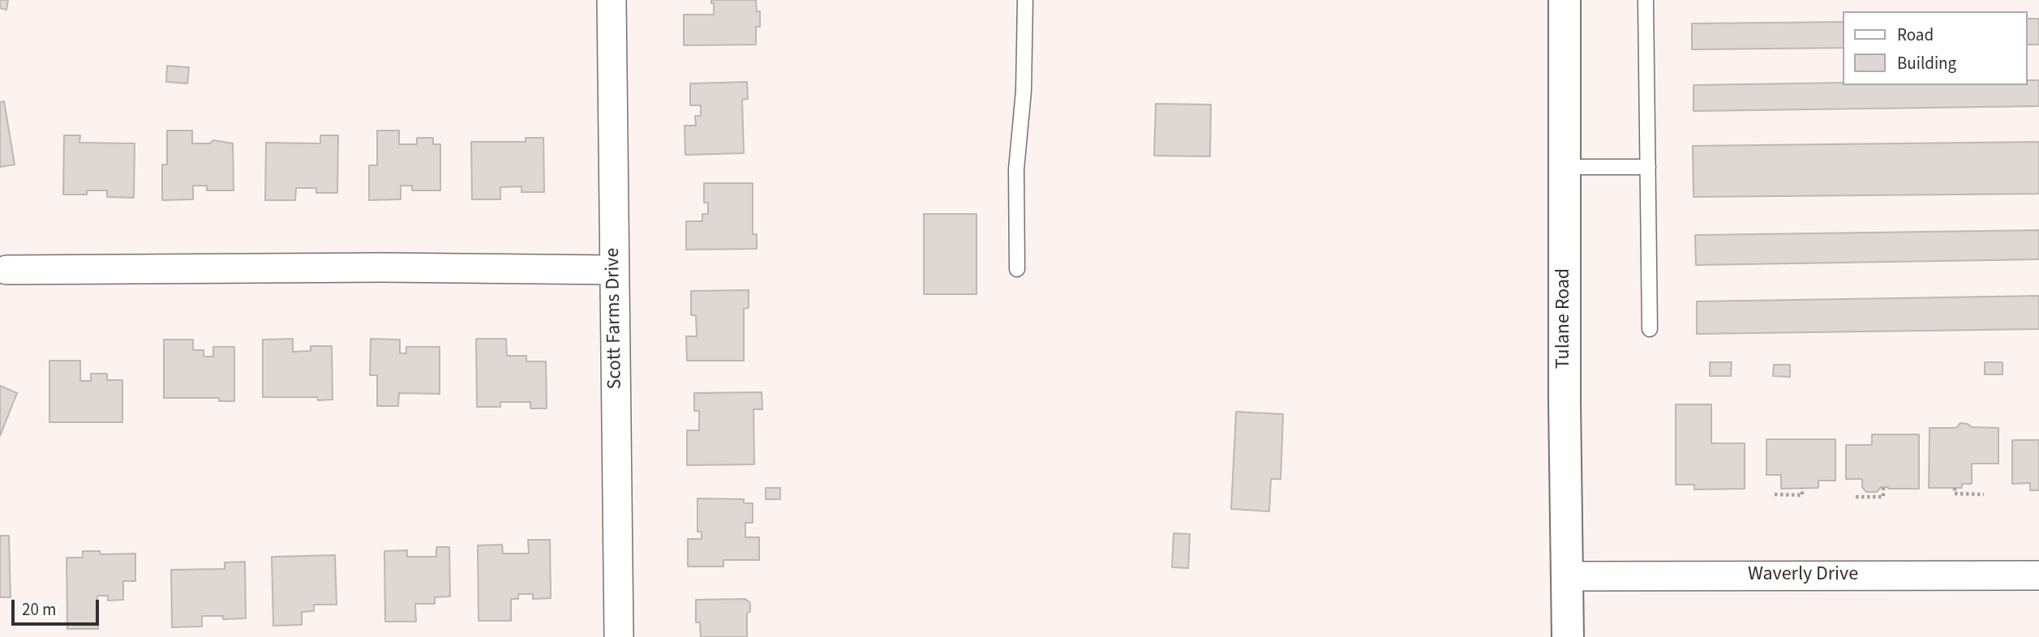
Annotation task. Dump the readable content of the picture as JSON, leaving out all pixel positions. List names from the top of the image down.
{
  "streets": {
    "street": ["Scott Farms Drive", "Tulane Road", "Waverly Drive"]
  },
  "crossings": [
    ["Tulane Road", "Waverly Drive"]
  ],
  "legend": ["Road", "Building"],
  "scale_bar": "20 m"
}
